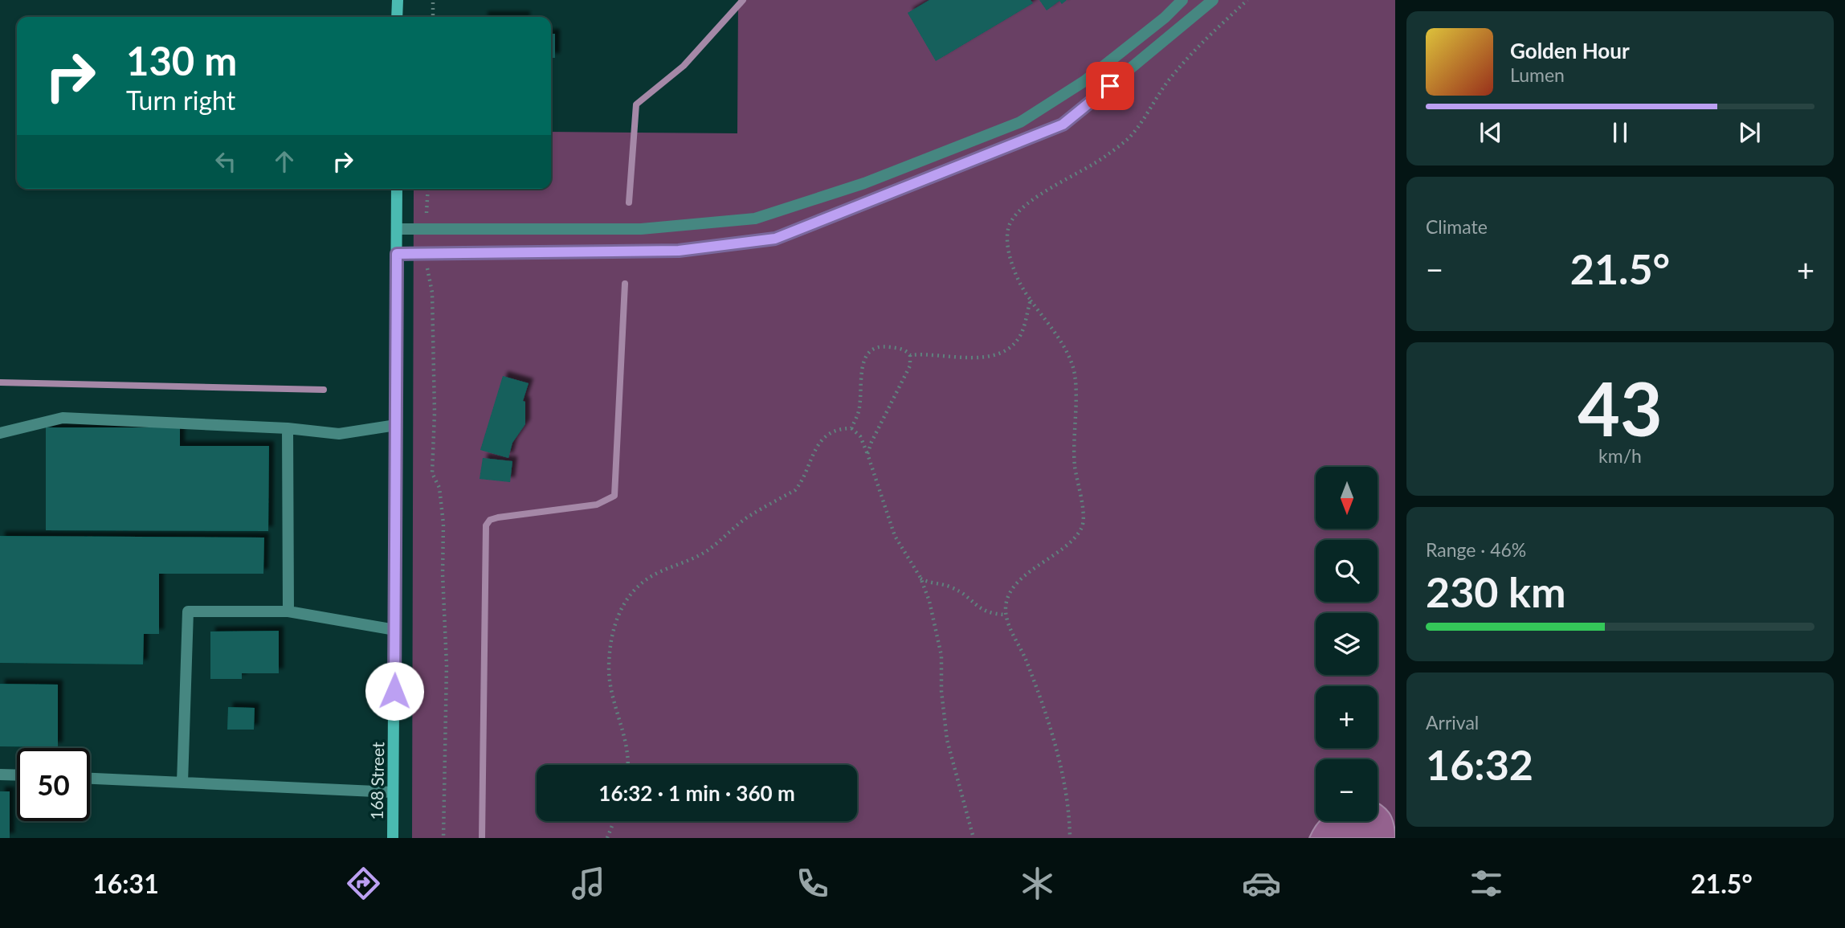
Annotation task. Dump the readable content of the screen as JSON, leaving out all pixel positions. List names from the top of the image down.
{
  "streets": {
    "main road": ["168 Street"]
  },
  "north": "bottom",
  "page": {
    "turn": ["130 m", "Turn right"],
    "song": ["Golden Hour", "Lumen"],
    "tile": [
      "Climate",
      ["43", "km/h"],
      ["Range · 46%", "230 km"],
      ["Arrival", "16:32"]
    ],
    "heat": ["−", "21.5°", "+"],
    "map_buttons": ["+", "−"],
    "limit": "50",
    "trip": "16:32 · 1 min · 360 m",
    "tabs": ["16:31", "21.5°"]
  }
}
